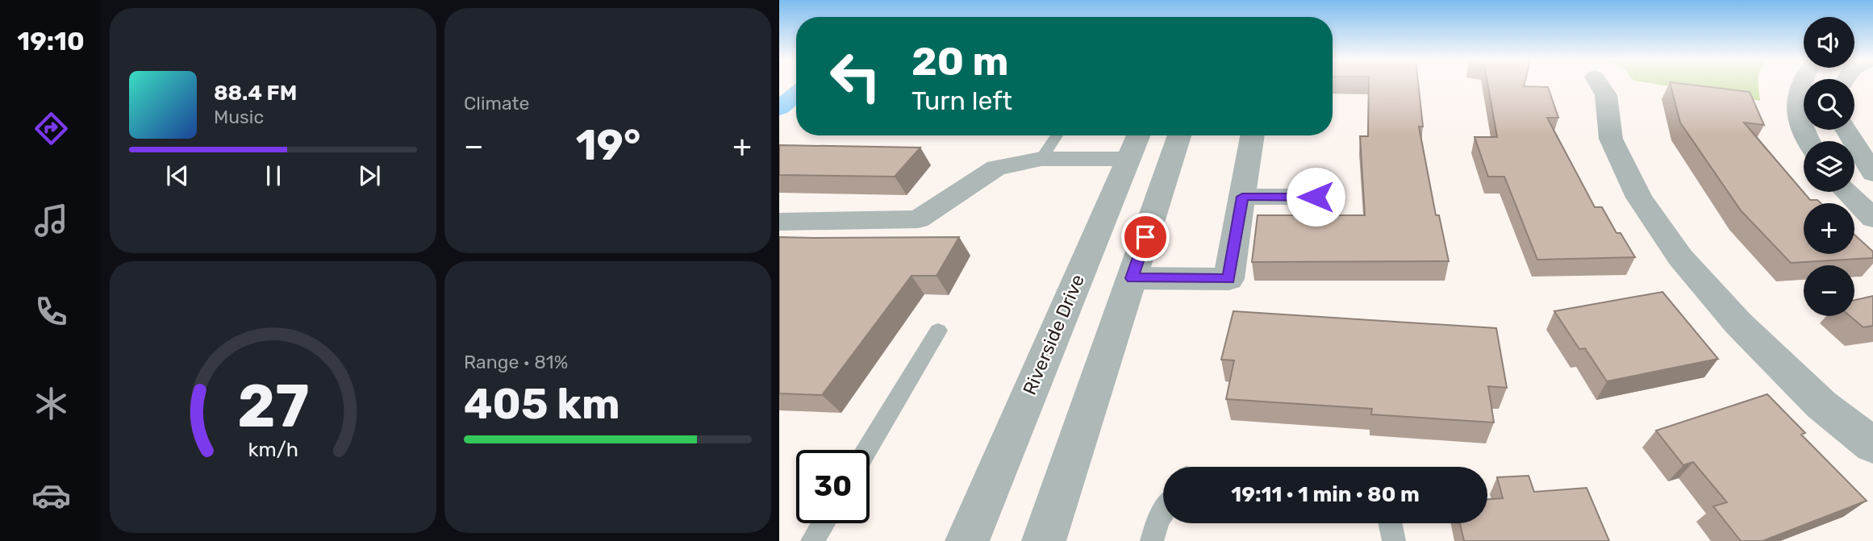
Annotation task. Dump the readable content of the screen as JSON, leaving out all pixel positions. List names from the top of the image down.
{
  "streets": {
    "street": ["Riverside Drive"]
  },
  "page": {
    "tabs": "19:10",
    "tile": [
      "Climate",
      ["Range · 81%", "405 km"]
    ],
    "map_buttons": ["+", "−"],
    "turn": ["20 m", "Turn left"],
    "song": ["88.4 FM", "Music"],
    "heat": ["−", "19°", "+"],
    "limit": "30",
    "trip": "19:11 · 1 min · 80 m",
    "gauge": ["27", "km/h"]
  }
}
